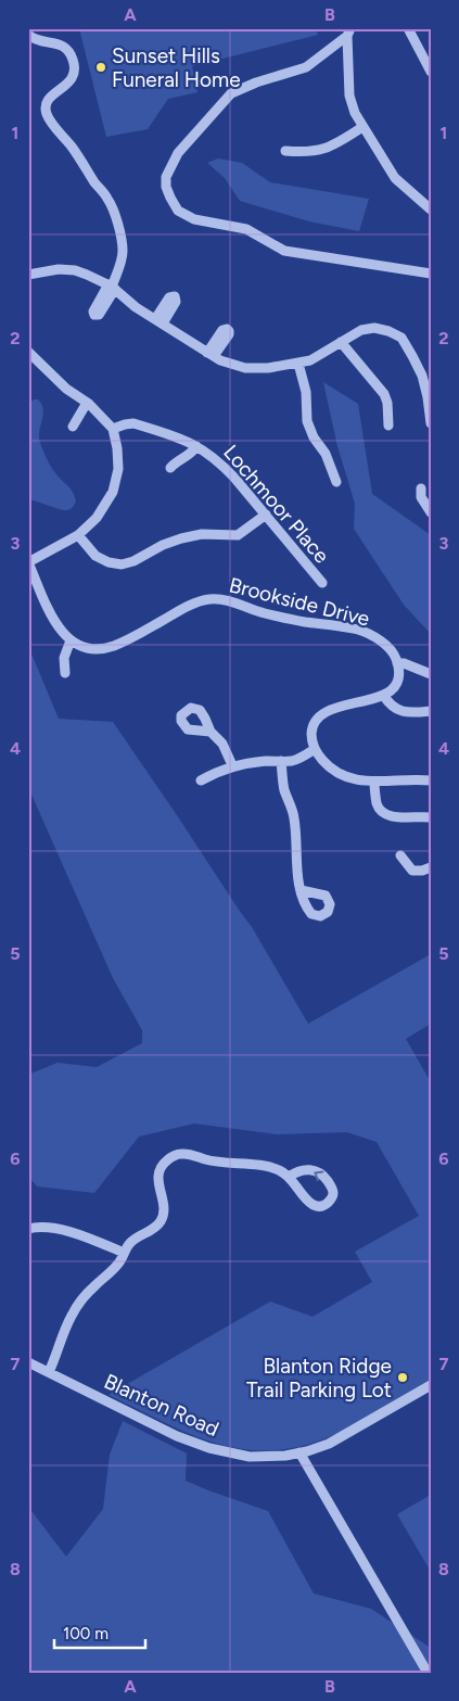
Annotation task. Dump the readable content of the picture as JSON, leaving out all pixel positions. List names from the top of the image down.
{
  "streets": {
    "street": ["Lochmoor Place", "Brookside Drive", "Blanton Road"]
  },
  "places": ["Sunset Hills Funeral Home", "Blanton Ridge Trail Parking Lot"],
  "scale_bar": "100 m",
  "grid": {
    "columns": ["A", "B"],
    "rows": [
      "1",
      "2",
      "3",
      "4",
      "5",
      "6",
      "7",
      "8"
    ]
  }
}
